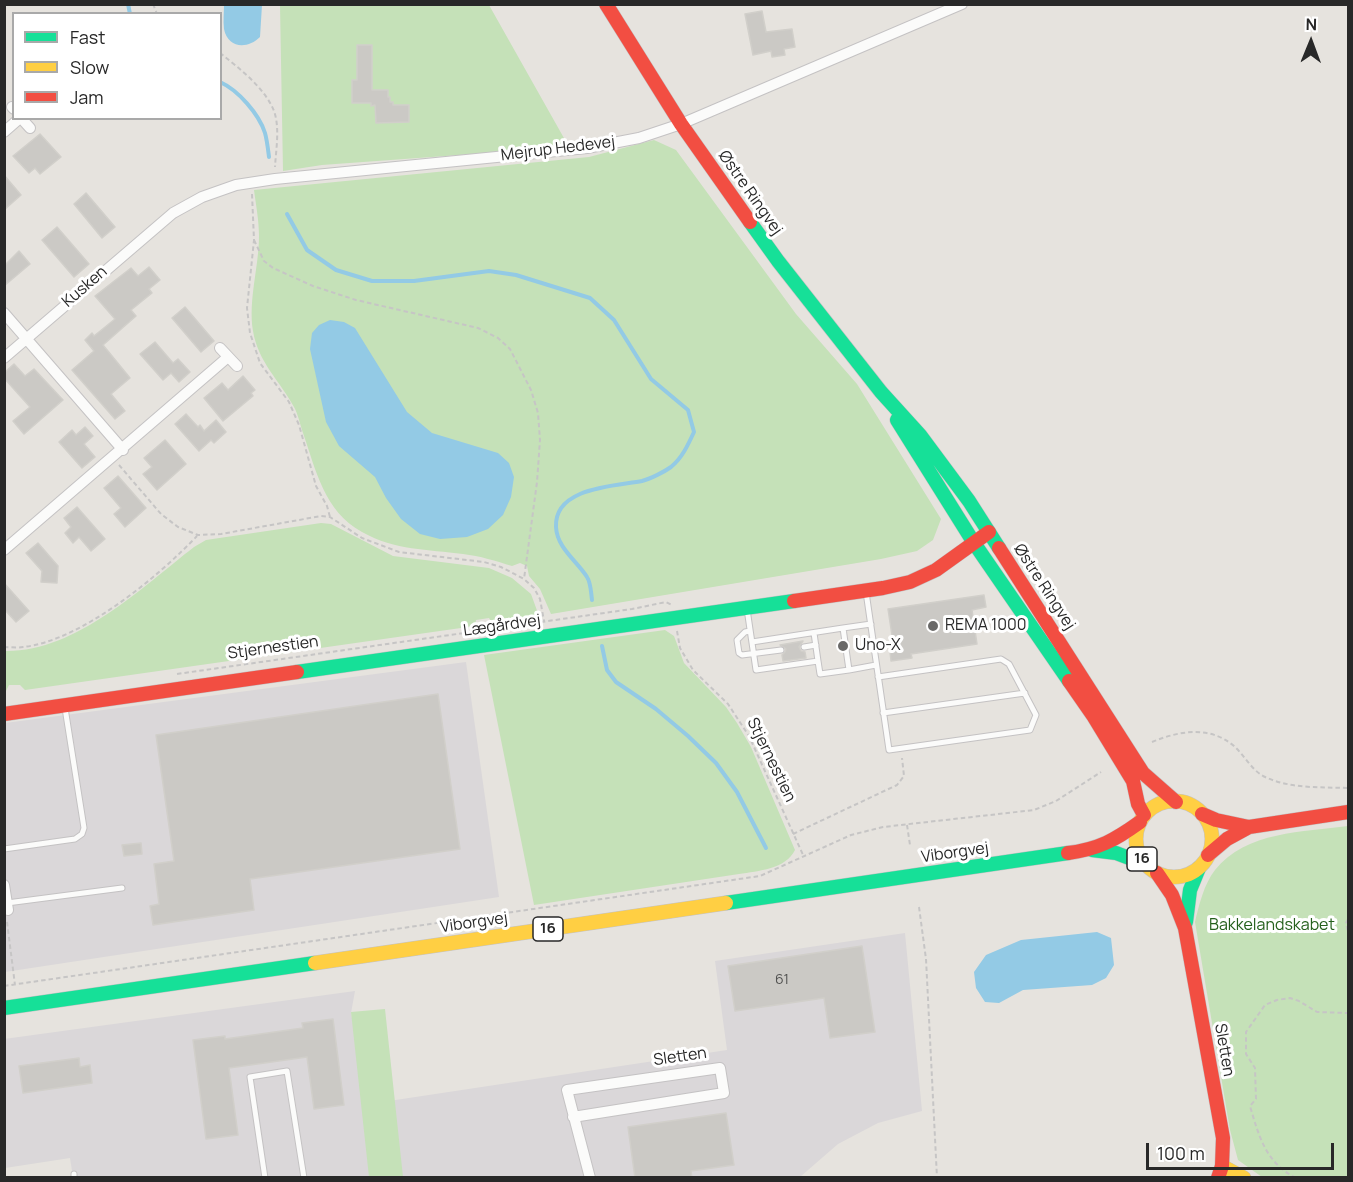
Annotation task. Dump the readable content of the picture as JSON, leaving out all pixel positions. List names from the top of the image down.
{
  "streets": {
    "street": [
      "Mejrup Hedevej",
      "Østre Ringvej",
      "Kusken",
      "Lægårdvej",
      "Viborgvej",
      "16",
      "Sletten"
    ],
    "path": ["Stjernestien"]
  },
  "crossings": [
    ["Mejrup Hedevej", "Østre Ringvej"],
    ["Mejrup Hedevej", "Kusken"],
    ["Østre Ringvej", "Lægårdvej"],
    ["Østre Ringvej", "Viborgvej"],
    ["Østre Ringvej", "16"],
    ["Østre Ringvej", "Sletten"],
    ["Lægårdvej", "Stjernestien"],
    ["Viborgvej", "16"],
    ["Viborgvej", "Sletten"],
    ["16", "Sletten"]
  ],
  "parks": ["Bakkelandskabet"],
  "places": ["REMA 1000", "Uno-X"],
  "house_numbers": ["61"],
  "legend": ["Fast", "Slow", "Jam"],
  "scale_bar": "100 m",
  "north": "top"
}
